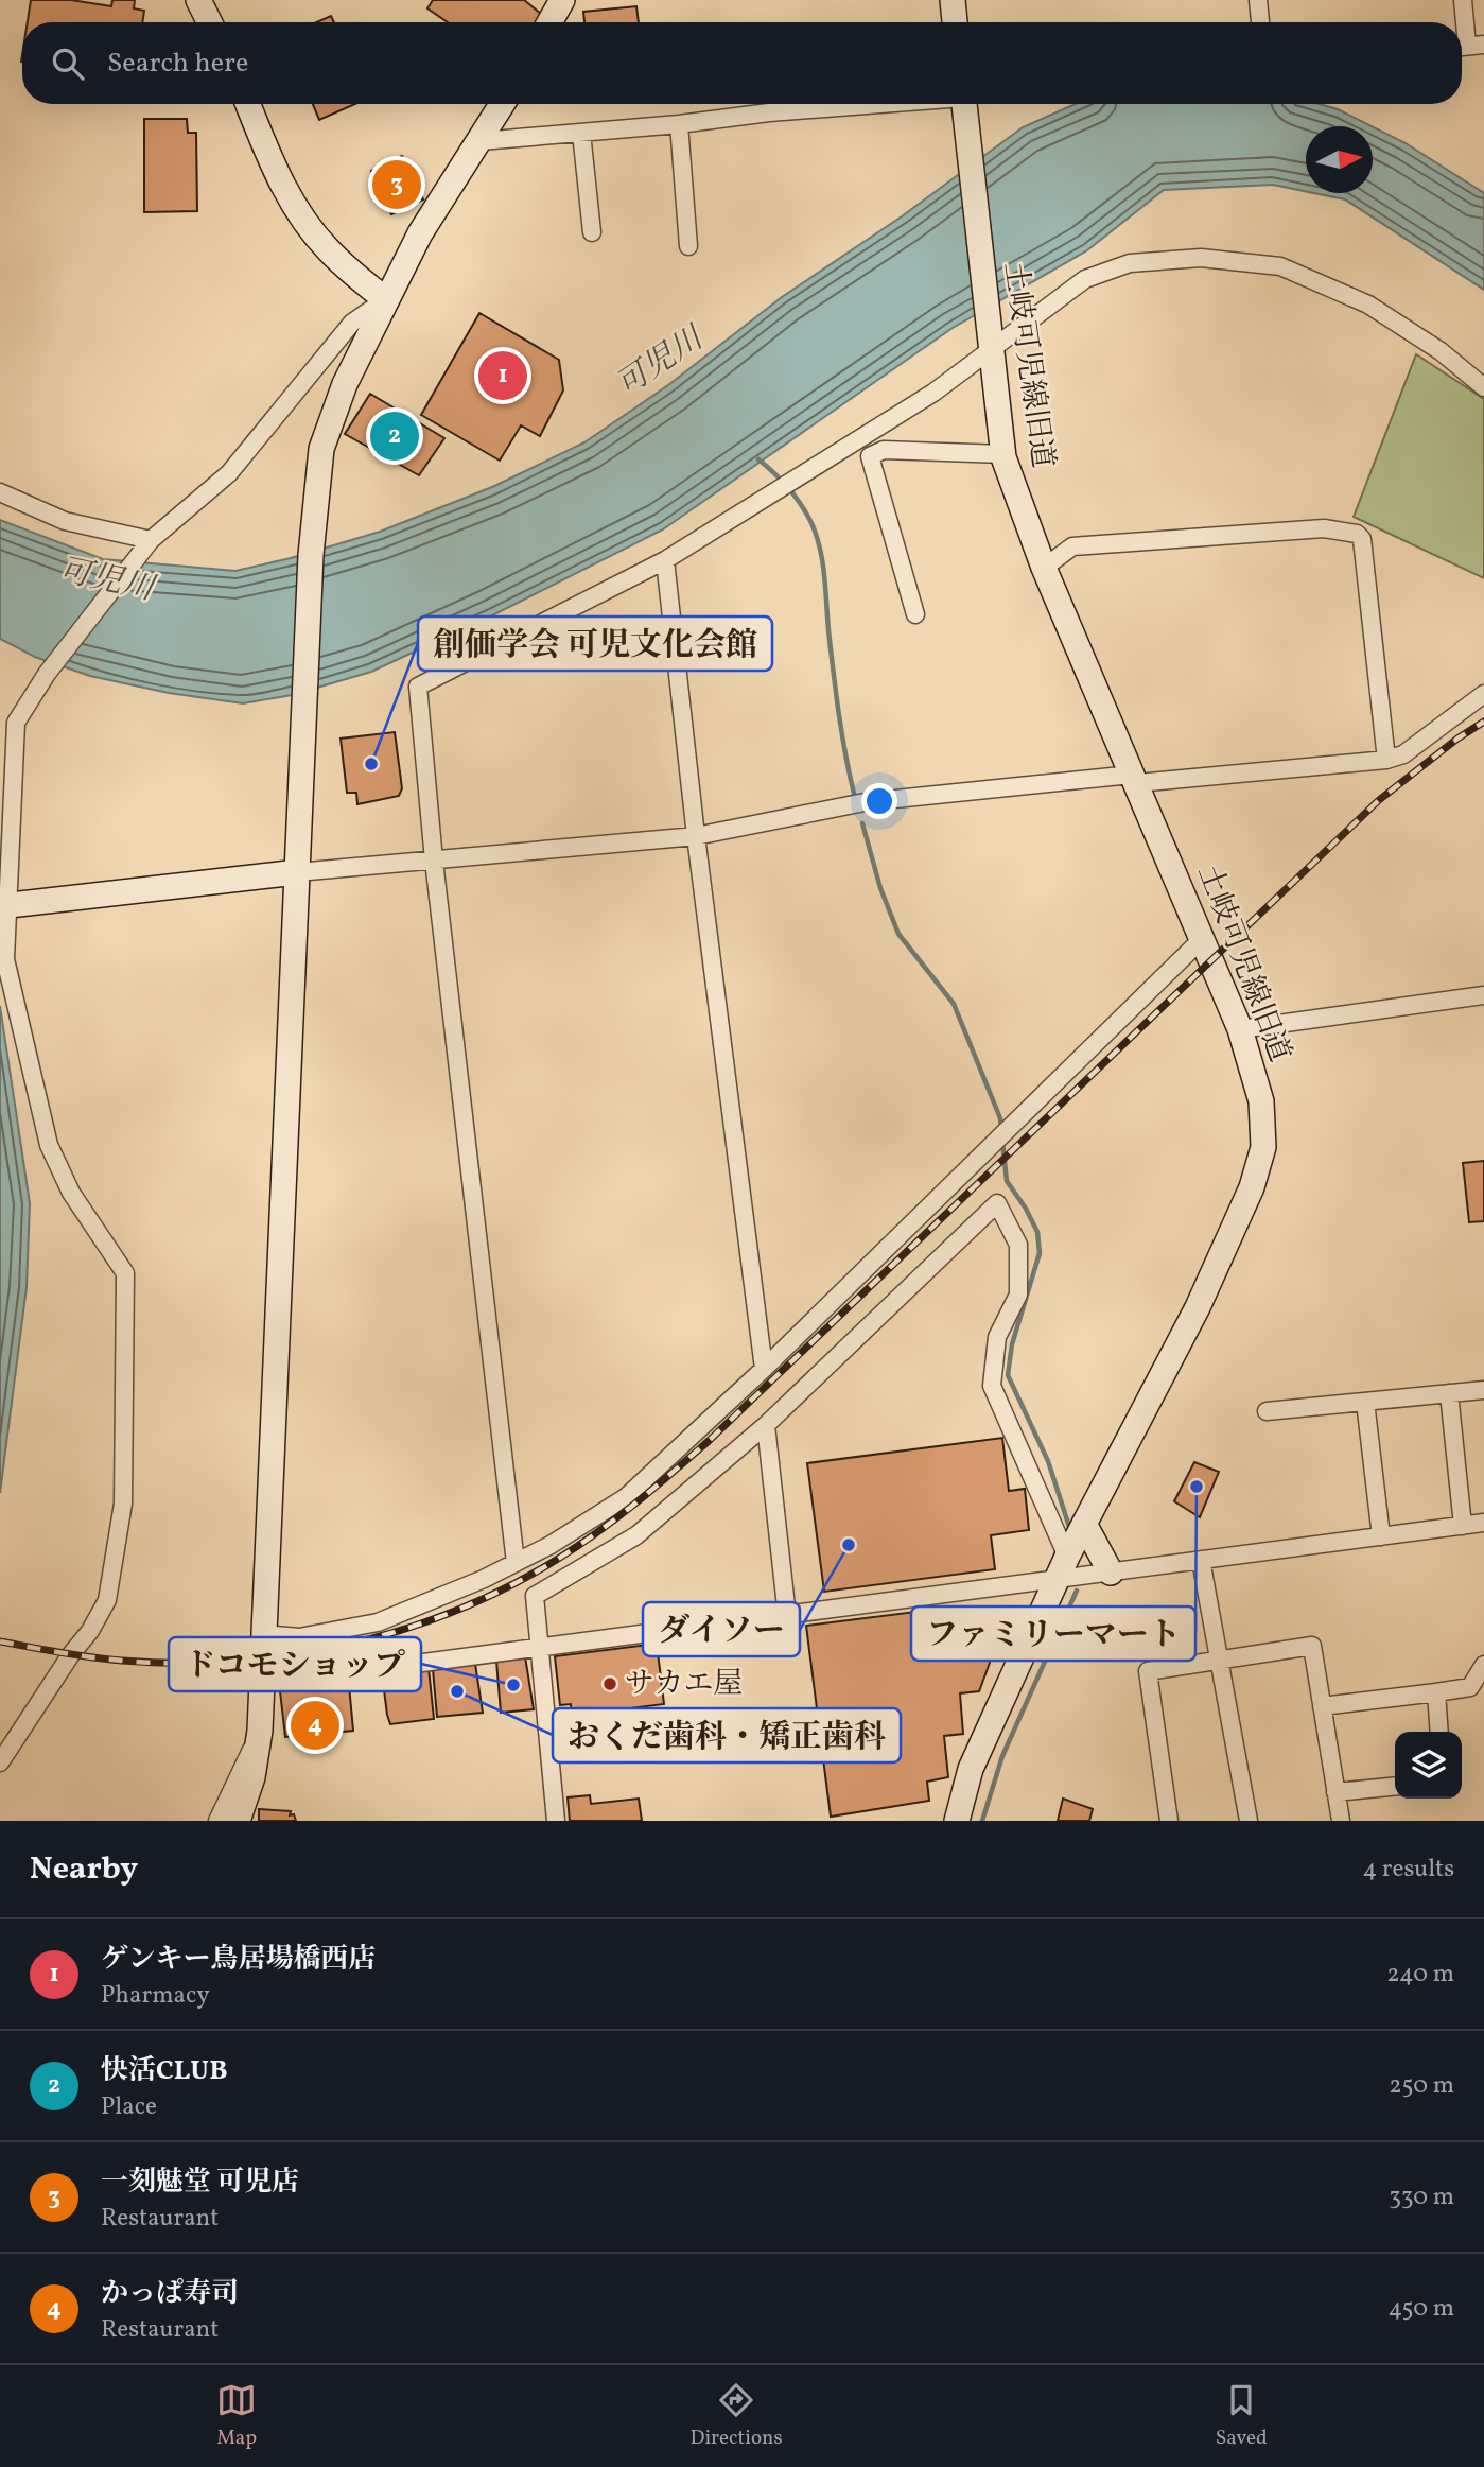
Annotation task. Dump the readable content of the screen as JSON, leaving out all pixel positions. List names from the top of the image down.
{
  "streets": {
    "street": ["土岐可児線旧道"]
  },
  "water": ["可児川"],
  "places": [
    "創価学会 可児文化会館",
    "ファミリーマート",
    "ダイソー",
    "サカエ屋",
    "ドコモショップ",
    "おくだ歯科・矯正歯科"
  ],
  "north": "right",
  "page": {
    "search": "Search here",
    "pins": [
      "3",
      "1",
      "2",
      "4"
    ],
    "heading": ["Nearby", "4 results"],
    "list": [
      {
        "mark": "1",
        "name": "ゲンキー鳥居場橋西店",
        "note": "Pharmacy",
        "value": "240 m"
      },
      {
        "mark": "2",
        "name": "快活CLUB",
        "note": "Place",
        "value": "250 m"
      },
      {
        "mark": "3",
        "name": "一刻魅堂 可児店",
        "note": "Restaurant",
        "value": "330 m"
      },
      {
        "mark": "4",
        "name": "かっぱ寿司",
        "note": "Restaurant",
        "value": "450 m"
      }
    ],
    "nav": ["Map", "Directions", "Saved"]
  }
}
